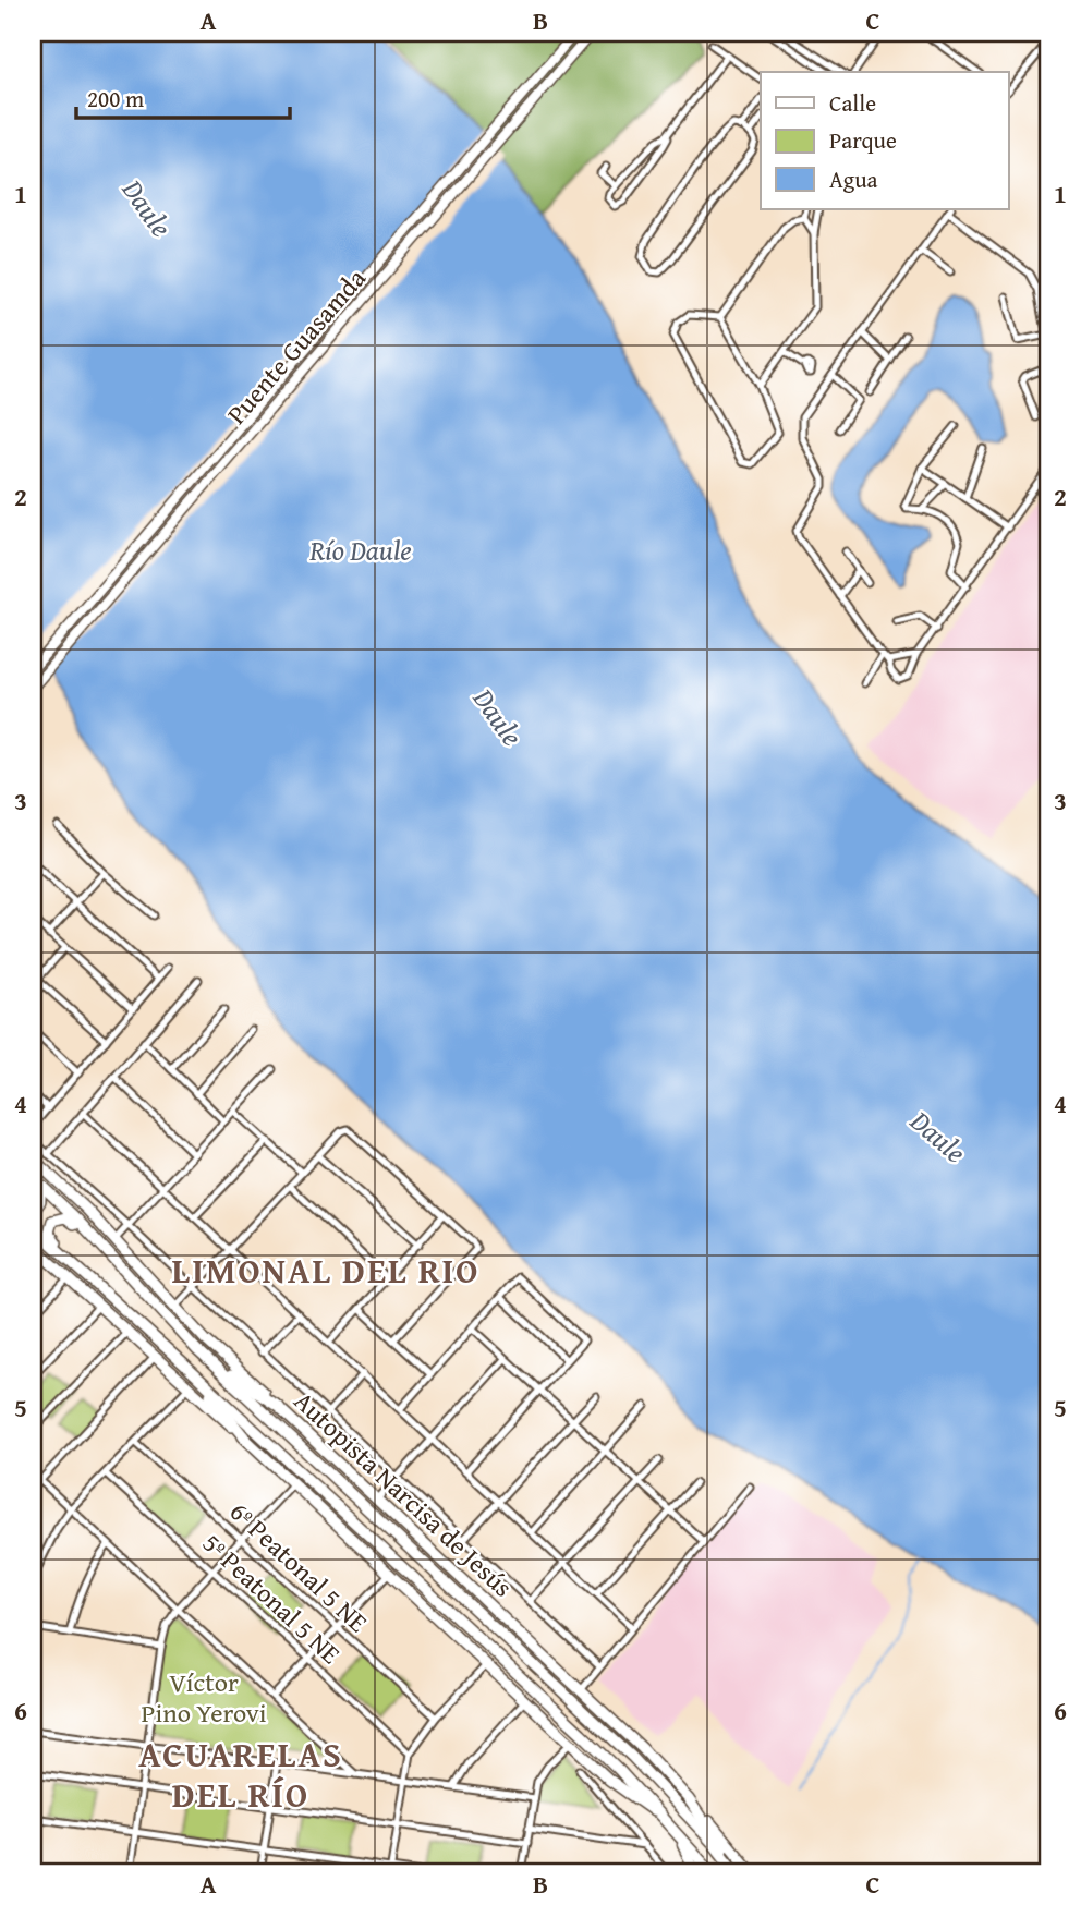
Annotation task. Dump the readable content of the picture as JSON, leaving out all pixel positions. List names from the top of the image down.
{
  "streets": {
    "main road": ["Puente Guasamda", "Autopista Narcisa de Jesús"],
    "street": ["6º Peatonal 5 NE", "5º Peatonal 5 NE"]
  },
  "districts": ["LIMONAL DEL RIO", "ACUARELAS DEL RÍO"],
  "water": ["Daule", "Río Daule"],
  "parks": ["Víctor Pino Yerovi"],
  "legend": ["Calle", "Parque", "Agua"],
  "scale_bar": "200 m",
  "grid": {
    "columns": ["A", "B", "C"],
    "rows": [
      "1",
      "2",
      "3",
      "4",
      "5",
      "6"
    ]
  }
}
